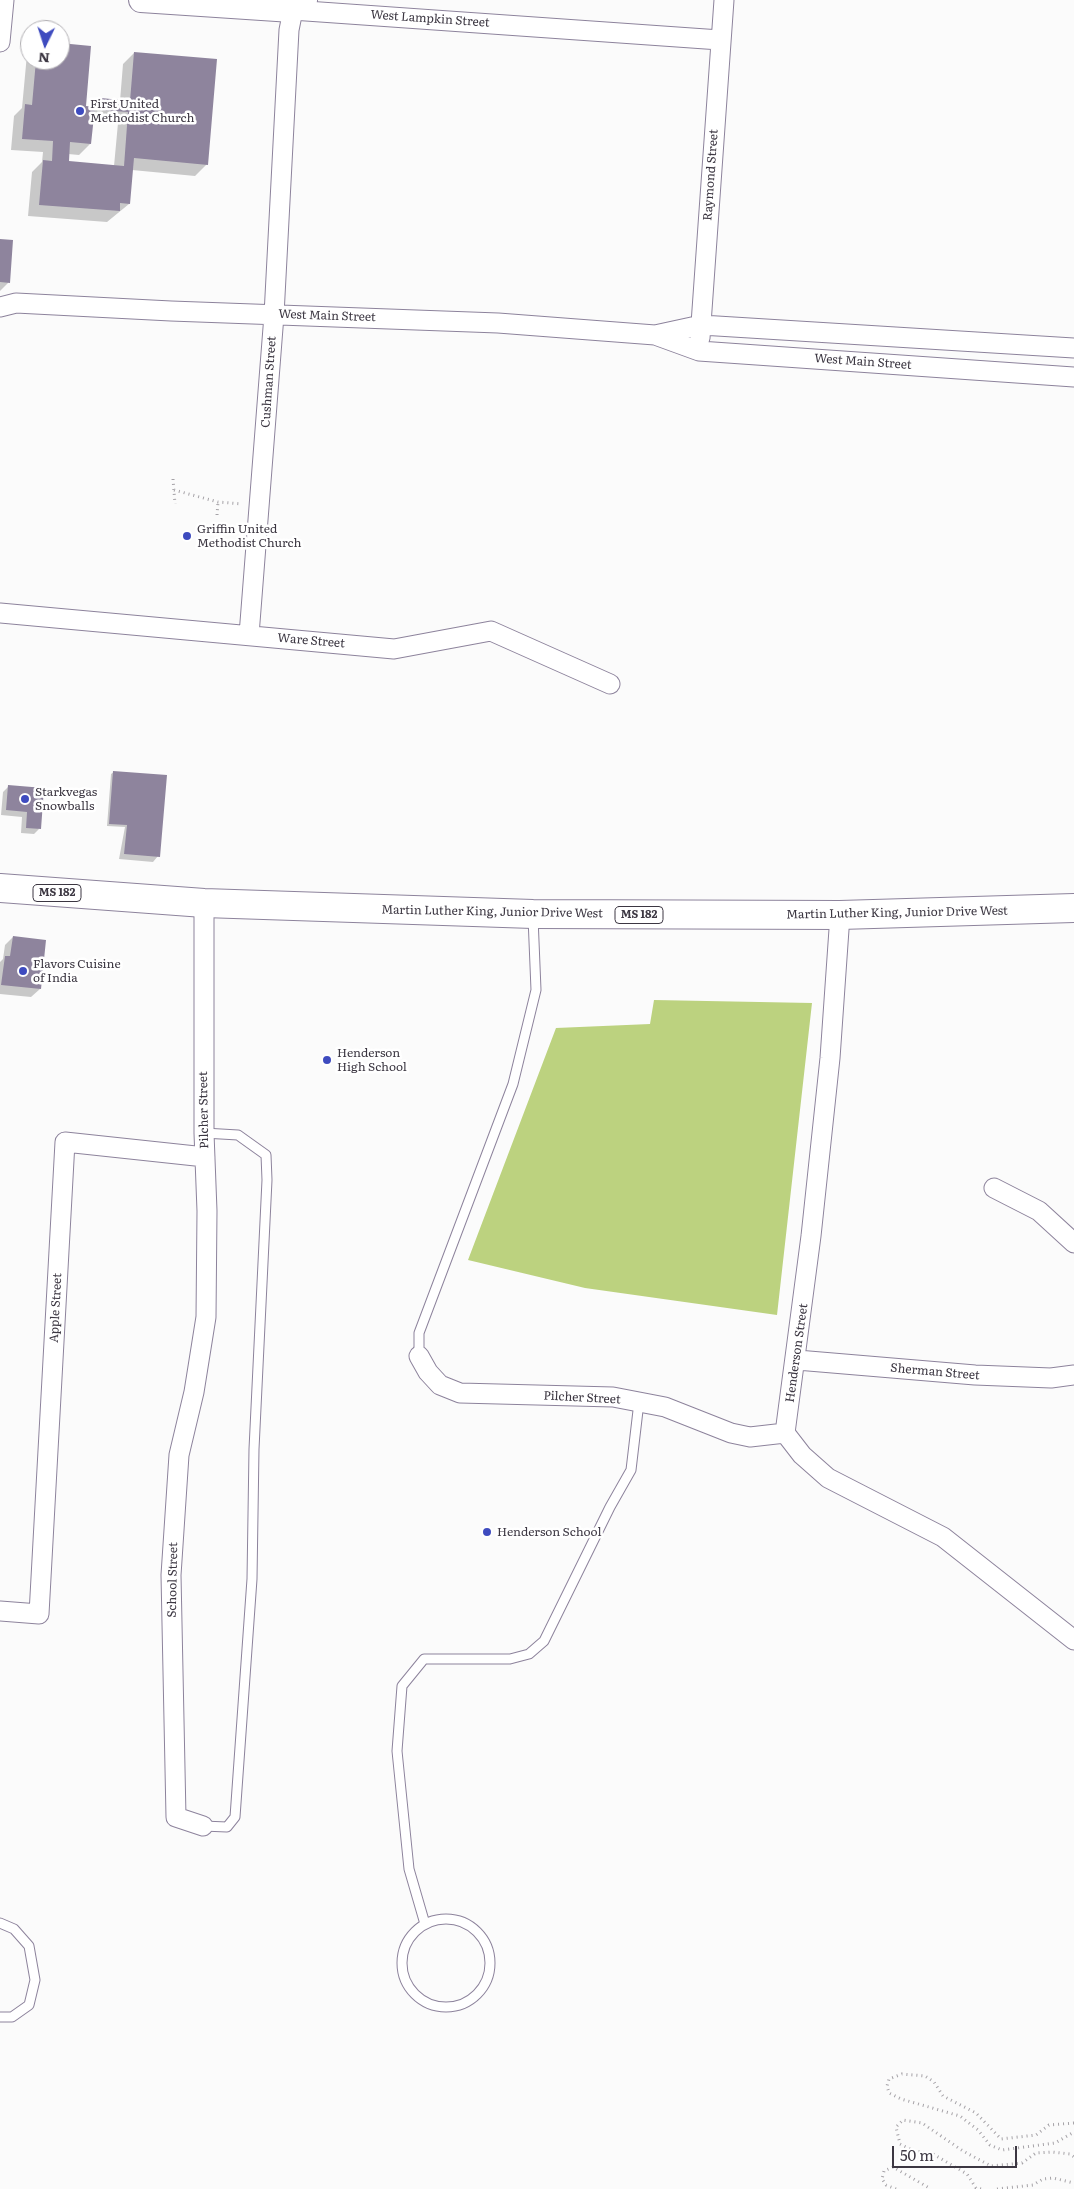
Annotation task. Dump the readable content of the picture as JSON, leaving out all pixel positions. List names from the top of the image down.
{
  "streets": {
    "main road": ["MS 182", "Martin Luther King, Junior Drive West"],
    "street": [
      "West Lampkin Street",
      "Raymond Street",
      "West Main Street",
      "Cushman Street",
      "Ware Street",
      "Pilcher Street",
      "Apple Street",
      "Henderson Street",
      "Sherman Street",
      "School Street"
    ]
  },
  "crossings": [
    ["West Lampkin Street", "Raymond Street"],
    ["West Lampkin Street", "Cushman Street"],
    ["Raymond Street", "West Main Street"],
    ["West Main Street", "Cushman Street"],
    ["Cushman Street", "Ware Street"],
    ["Martin Luther King, Junior Drive West", "Pilcher Street"],
    ["Martin Luther King, Junior Drive West", "Henderson Street"],
    ["Pilcher Street", "Apple Street"],
    ["Pilcher Street", "Henderson Street"],
    ["Pilcher Street", "School Street"],
    ["Henderson Street", "Sherman Street"]
  ],
  "places": [
    "First United Methodist Church",
    "Griffin United Methodist Church",
    "Starkvegas Snowballs",
    "Flavors Cuisine of India",
    "Henderson High School",
    "Henderson School"
  ],
  "scale_bar": "50 m",
  "north": "bottom"
}
